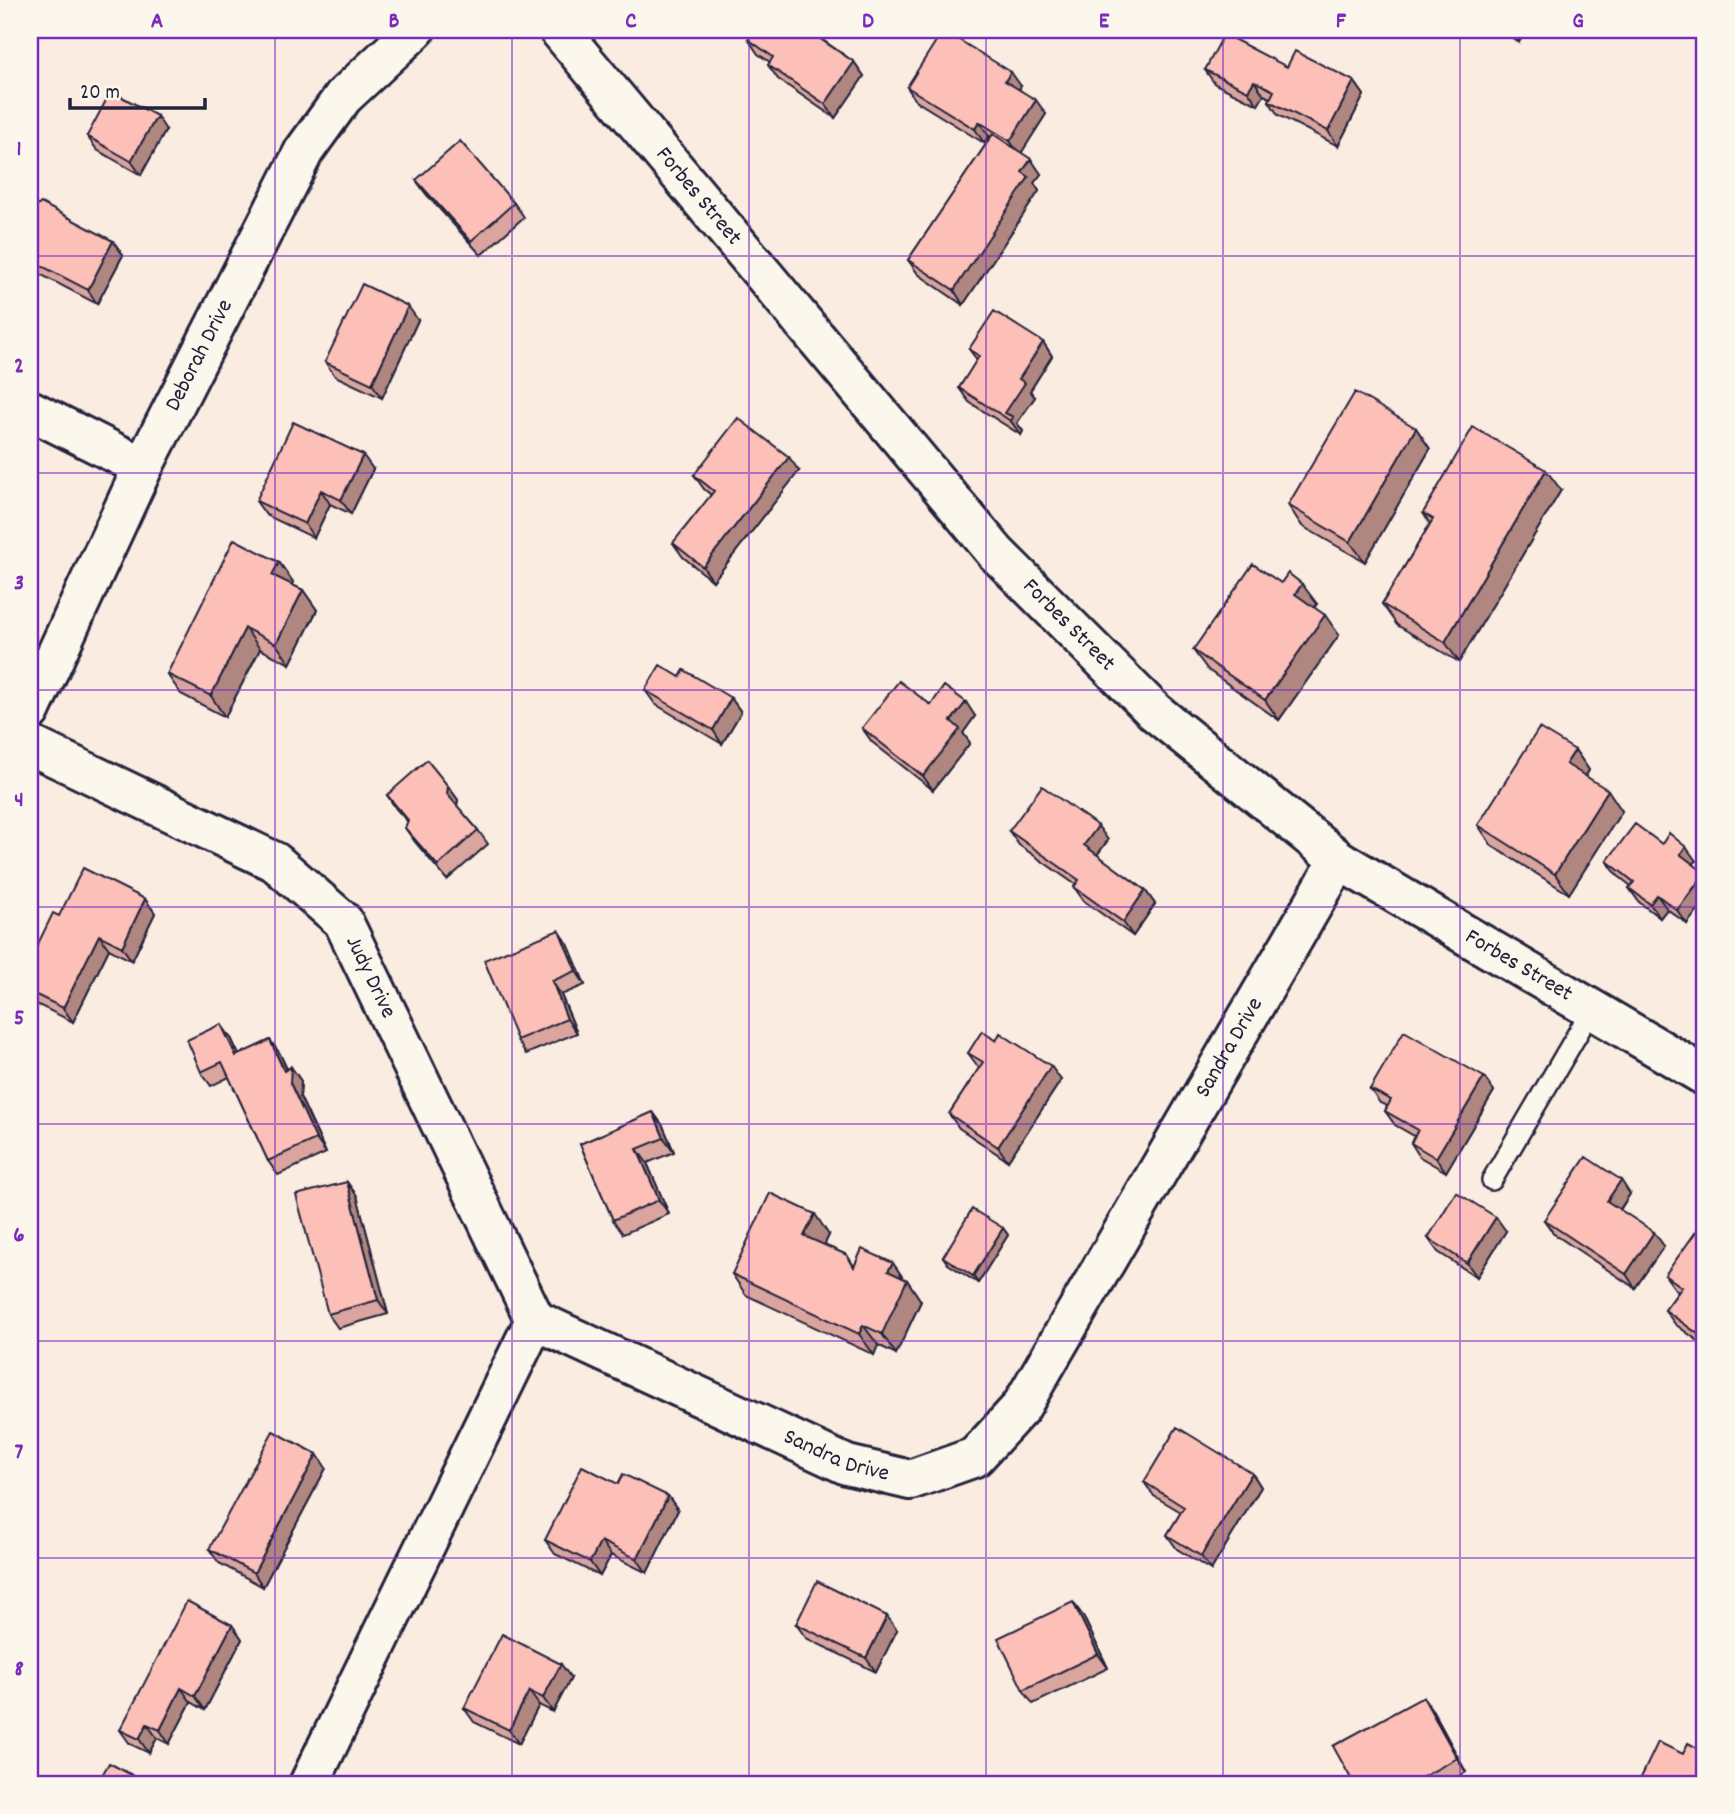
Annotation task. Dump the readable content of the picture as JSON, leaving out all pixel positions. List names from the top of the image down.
{
  "streets": {
    "street": [
      "Forbes Street",
      "Deborah Drive",
      "Judy Drive",
      "Sandra Drive"
    ]
  },
  "crossings": [
    ["Forbes Street", "Sandra Drive"],
    ["Judy Drive", "Sandra Drive"]
  ],
  "scale_bar": "20 m",
  "grid": {
    "columns": [
      "A",
      "B",
      "C",
      "D",
      "E",
      "F",
      "G"
    ],
    "rows": [
      "1",
      "2",
      "3",
      "4",
      "5",
      "6",
      "7",
      "8"
    ]
  }
}
